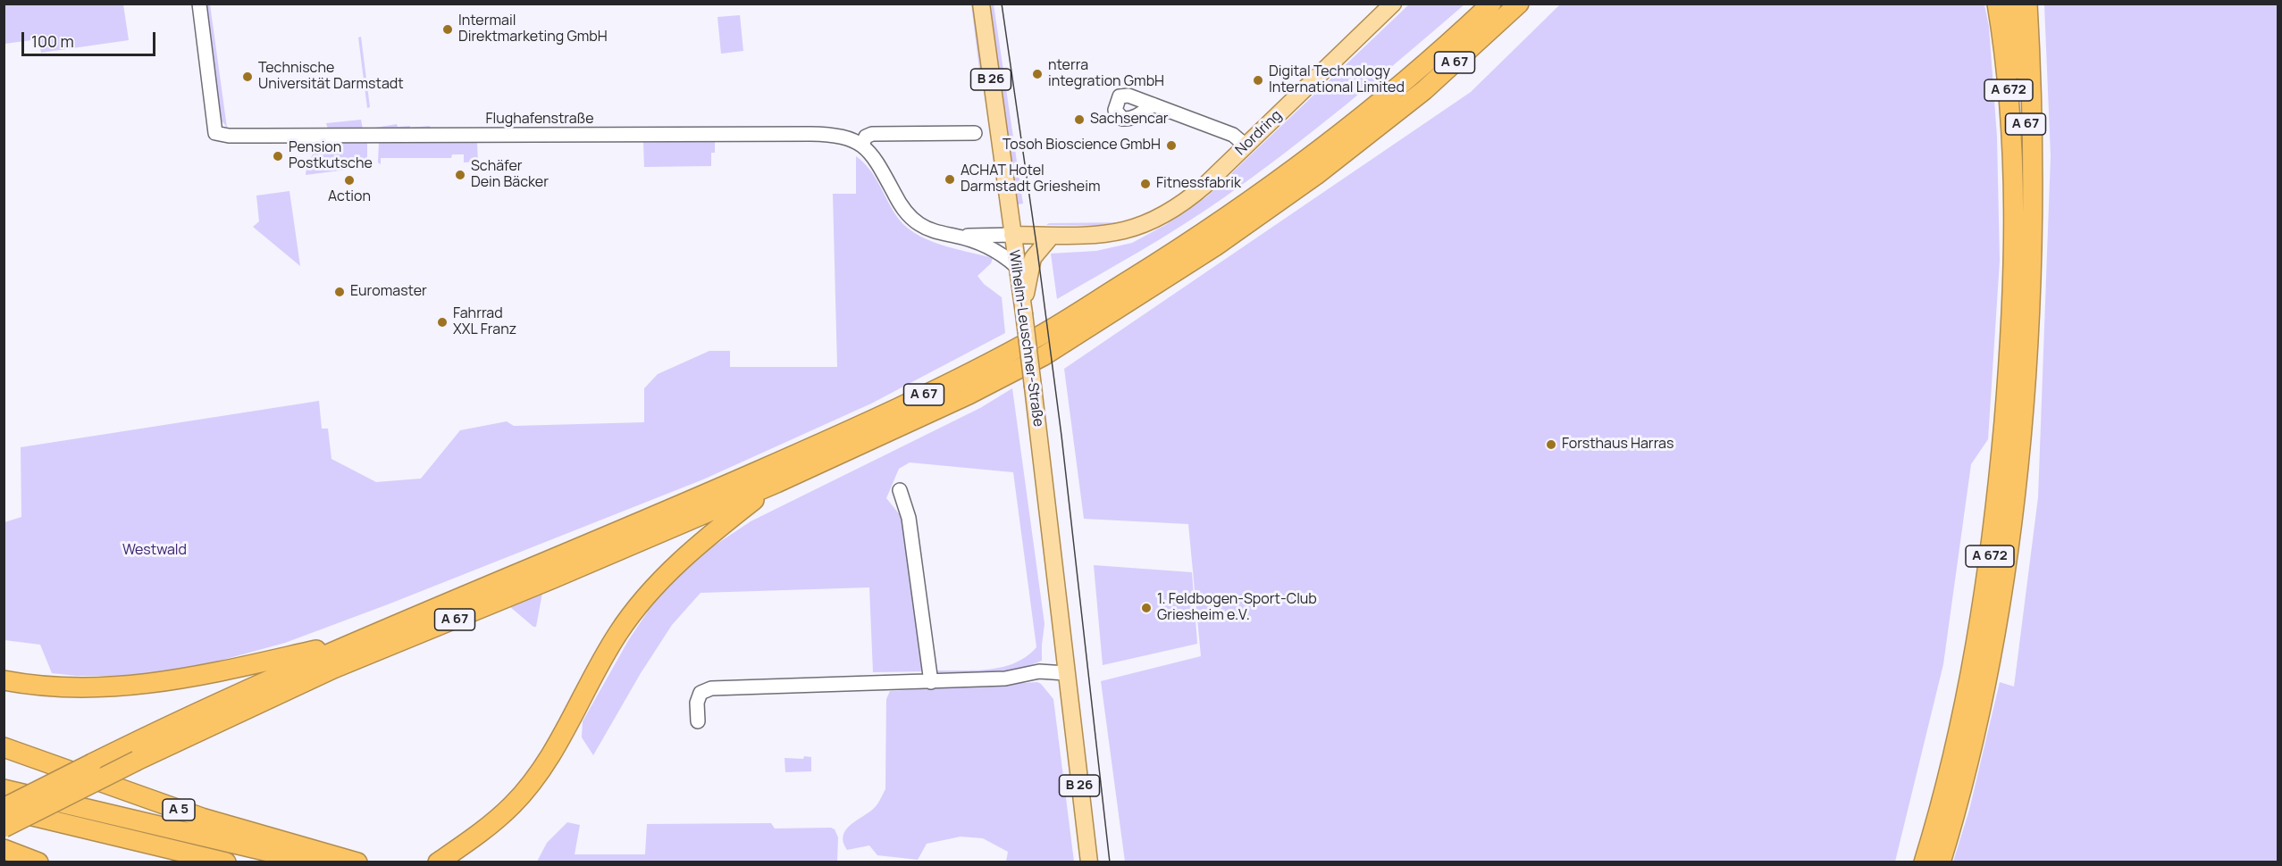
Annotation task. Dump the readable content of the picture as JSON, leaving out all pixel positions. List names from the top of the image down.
{
  "streets": {
    "highway": ["A 67", "A 672", "A 5"],
    "main road": ["B 26", "Nordring", "Wilhelm-Leuschner-Straße"],
    "street": ["Flughafenstraße"]
  },
  "crossings": [
    ["A 67", "A 672"],
    ["Nordring", "Wilhelm-Leuschner-Straße"]
  ],
  "parks": ["Westwald"],
  "places": [
    "Intermail Direktmarketing GmbH",
    "nterra integration GmbH",
    "Technische Universität Darmstadt",
    "Digital Technology International Limited",
    "Sachsencar",
    "Tosoh Bioscience GmbH",
    "Pension Postkutsche",
    "Schäfer Dein Bäcker",
    "ACHAT Hotel Darmstadt Griesheim",
    "Action",
    "Fitnessfabrik",
    "Euromaster",
    "Fahrrad XXL Franz",
    "Forsthaus Harras",
    "1. Feldbogen-Sport-Club Griesheim e.V."
  ],
  "scale_bar": "100 m"
}
